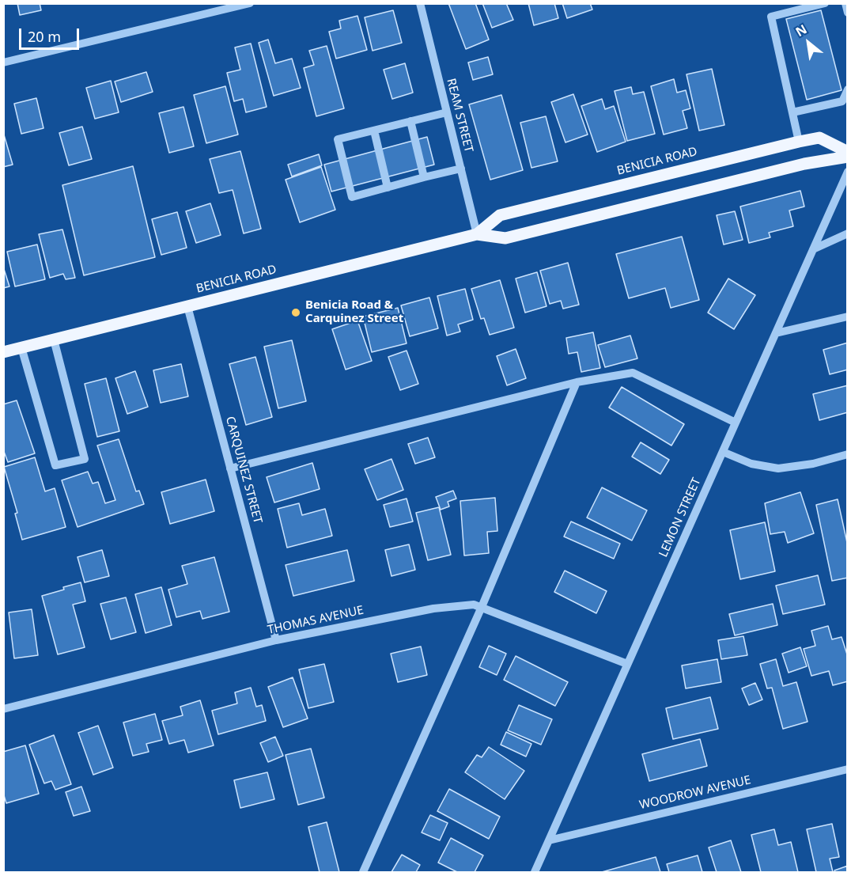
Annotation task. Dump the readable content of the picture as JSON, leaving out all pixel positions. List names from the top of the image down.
{
  "streets": {
    "main road": ["BENICIA ROAD"],
    "street": [
      "REAM STREET",
      "CARQUINEZ STREET",
      "LEMON STREET",
      "THOMAS AVENUE",
      "WOODROW AVENUE"
    ]
  },
  "crossings": [
    ["REAM STREET", "BENICIA ROAD"],
    ["BENICIA ROAD", "CARQUINEZ STREET"],
    ["CARQUINEZ STREET", "THOMAS AVENUE"],
    ["LEMON STREET", "THOMAS AVENUE"],
    ["LEMON STREET", "WOODROW AVENUE"]
  ],
  "places": ["Benicia Road & Carquinez Street"],
  "scale_bar": "20 m",
  "north": "top left"
}
